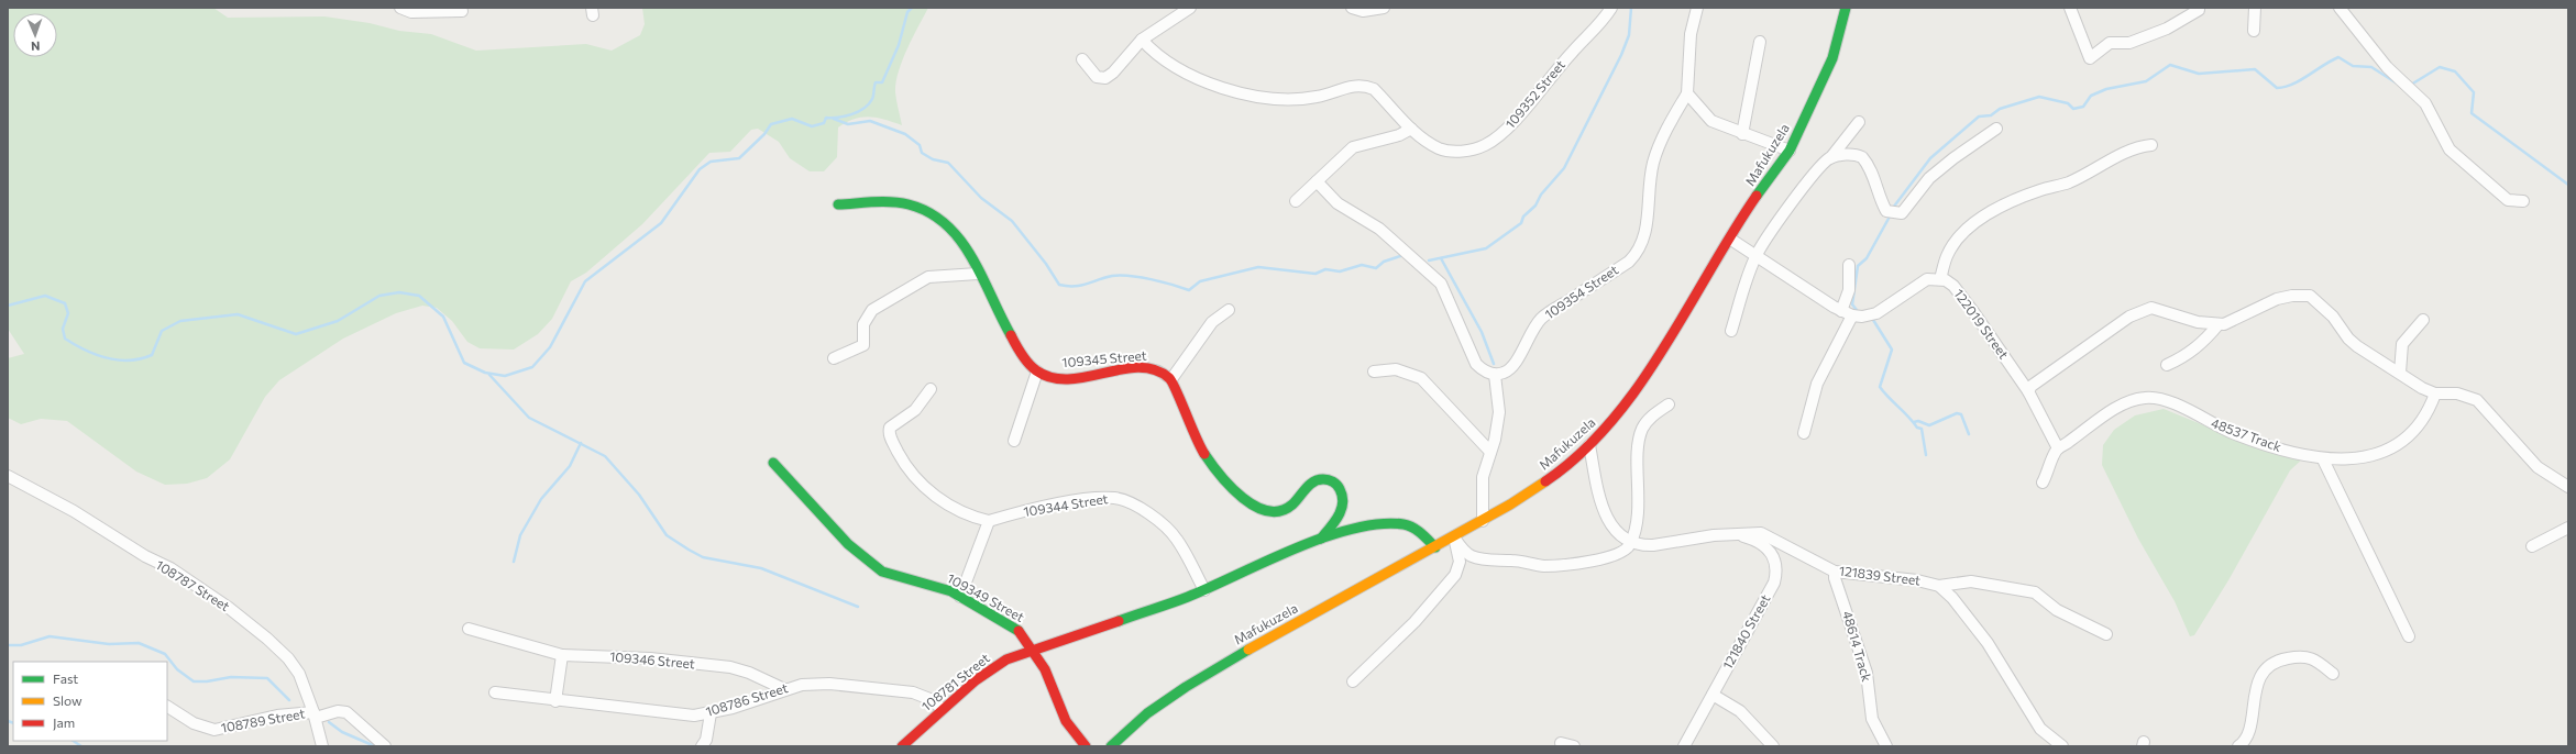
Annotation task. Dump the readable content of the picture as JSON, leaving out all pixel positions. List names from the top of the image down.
{
  "streets": {
    "street": [
      "109352 Street",
      "Mafukuzela",
      "109354 Street",
      "122019 Street",
      "109345 Street",
      "48537 Track",
      "109344 Street",
      "121839 Street",
      "108787 Street",
      "109349 Street",
      "121840 Street",
      "48614 Track",
      "109346 Street",
      "108781 Street",
      "108786 Street",
      "108789 Street"
    ]
  },
  "crossings": [
    ["122019 Street", "48537 Track"],
    ["121839 Street", "121840 Street"],
    ["121839 Street", "48614 Track"],
    ["108787 Street", "108789 Street"],
    ["109349 Street", "108781 Street"],
    ["109346 Street", "108786 Street"],
    ["108781 Street", "108786 Street"]
  ],
  "legend": ["Fast", "Slow", "Jam"],
  "north": "bottom"
}
